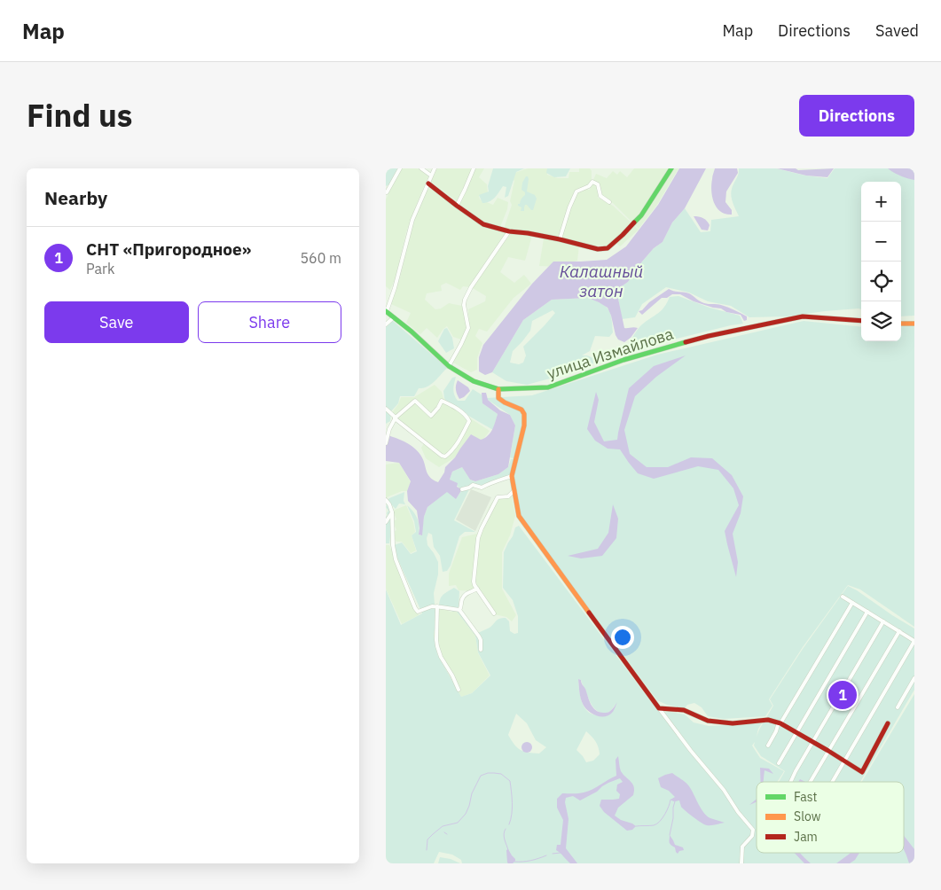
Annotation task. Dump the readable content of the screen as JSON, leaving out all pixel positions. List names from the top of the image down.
{
  "streets": {
    "street": ["улица Измайлова"]
  },
  "water": ["Калашный затон"],
  "legend": ["Fast", "Slow", "Jam"],
  "page": {
    "header": "Map",
    "nav": ["Map", "Directions", "Saved"],
    "title": "Find us",
    "buttons": [
      "Directions",
      ["Save", "Share"]
    ],
    "heading": "Nearby",
    "map_buttons": ["+", "−"],
    "list": [
      {
        "mark": "1",
        "name": "СНТ «Пригородное»",
        "note": "Park",
        "value": "560 m"
      }
    ],
    "pins": "1"
  }
}
